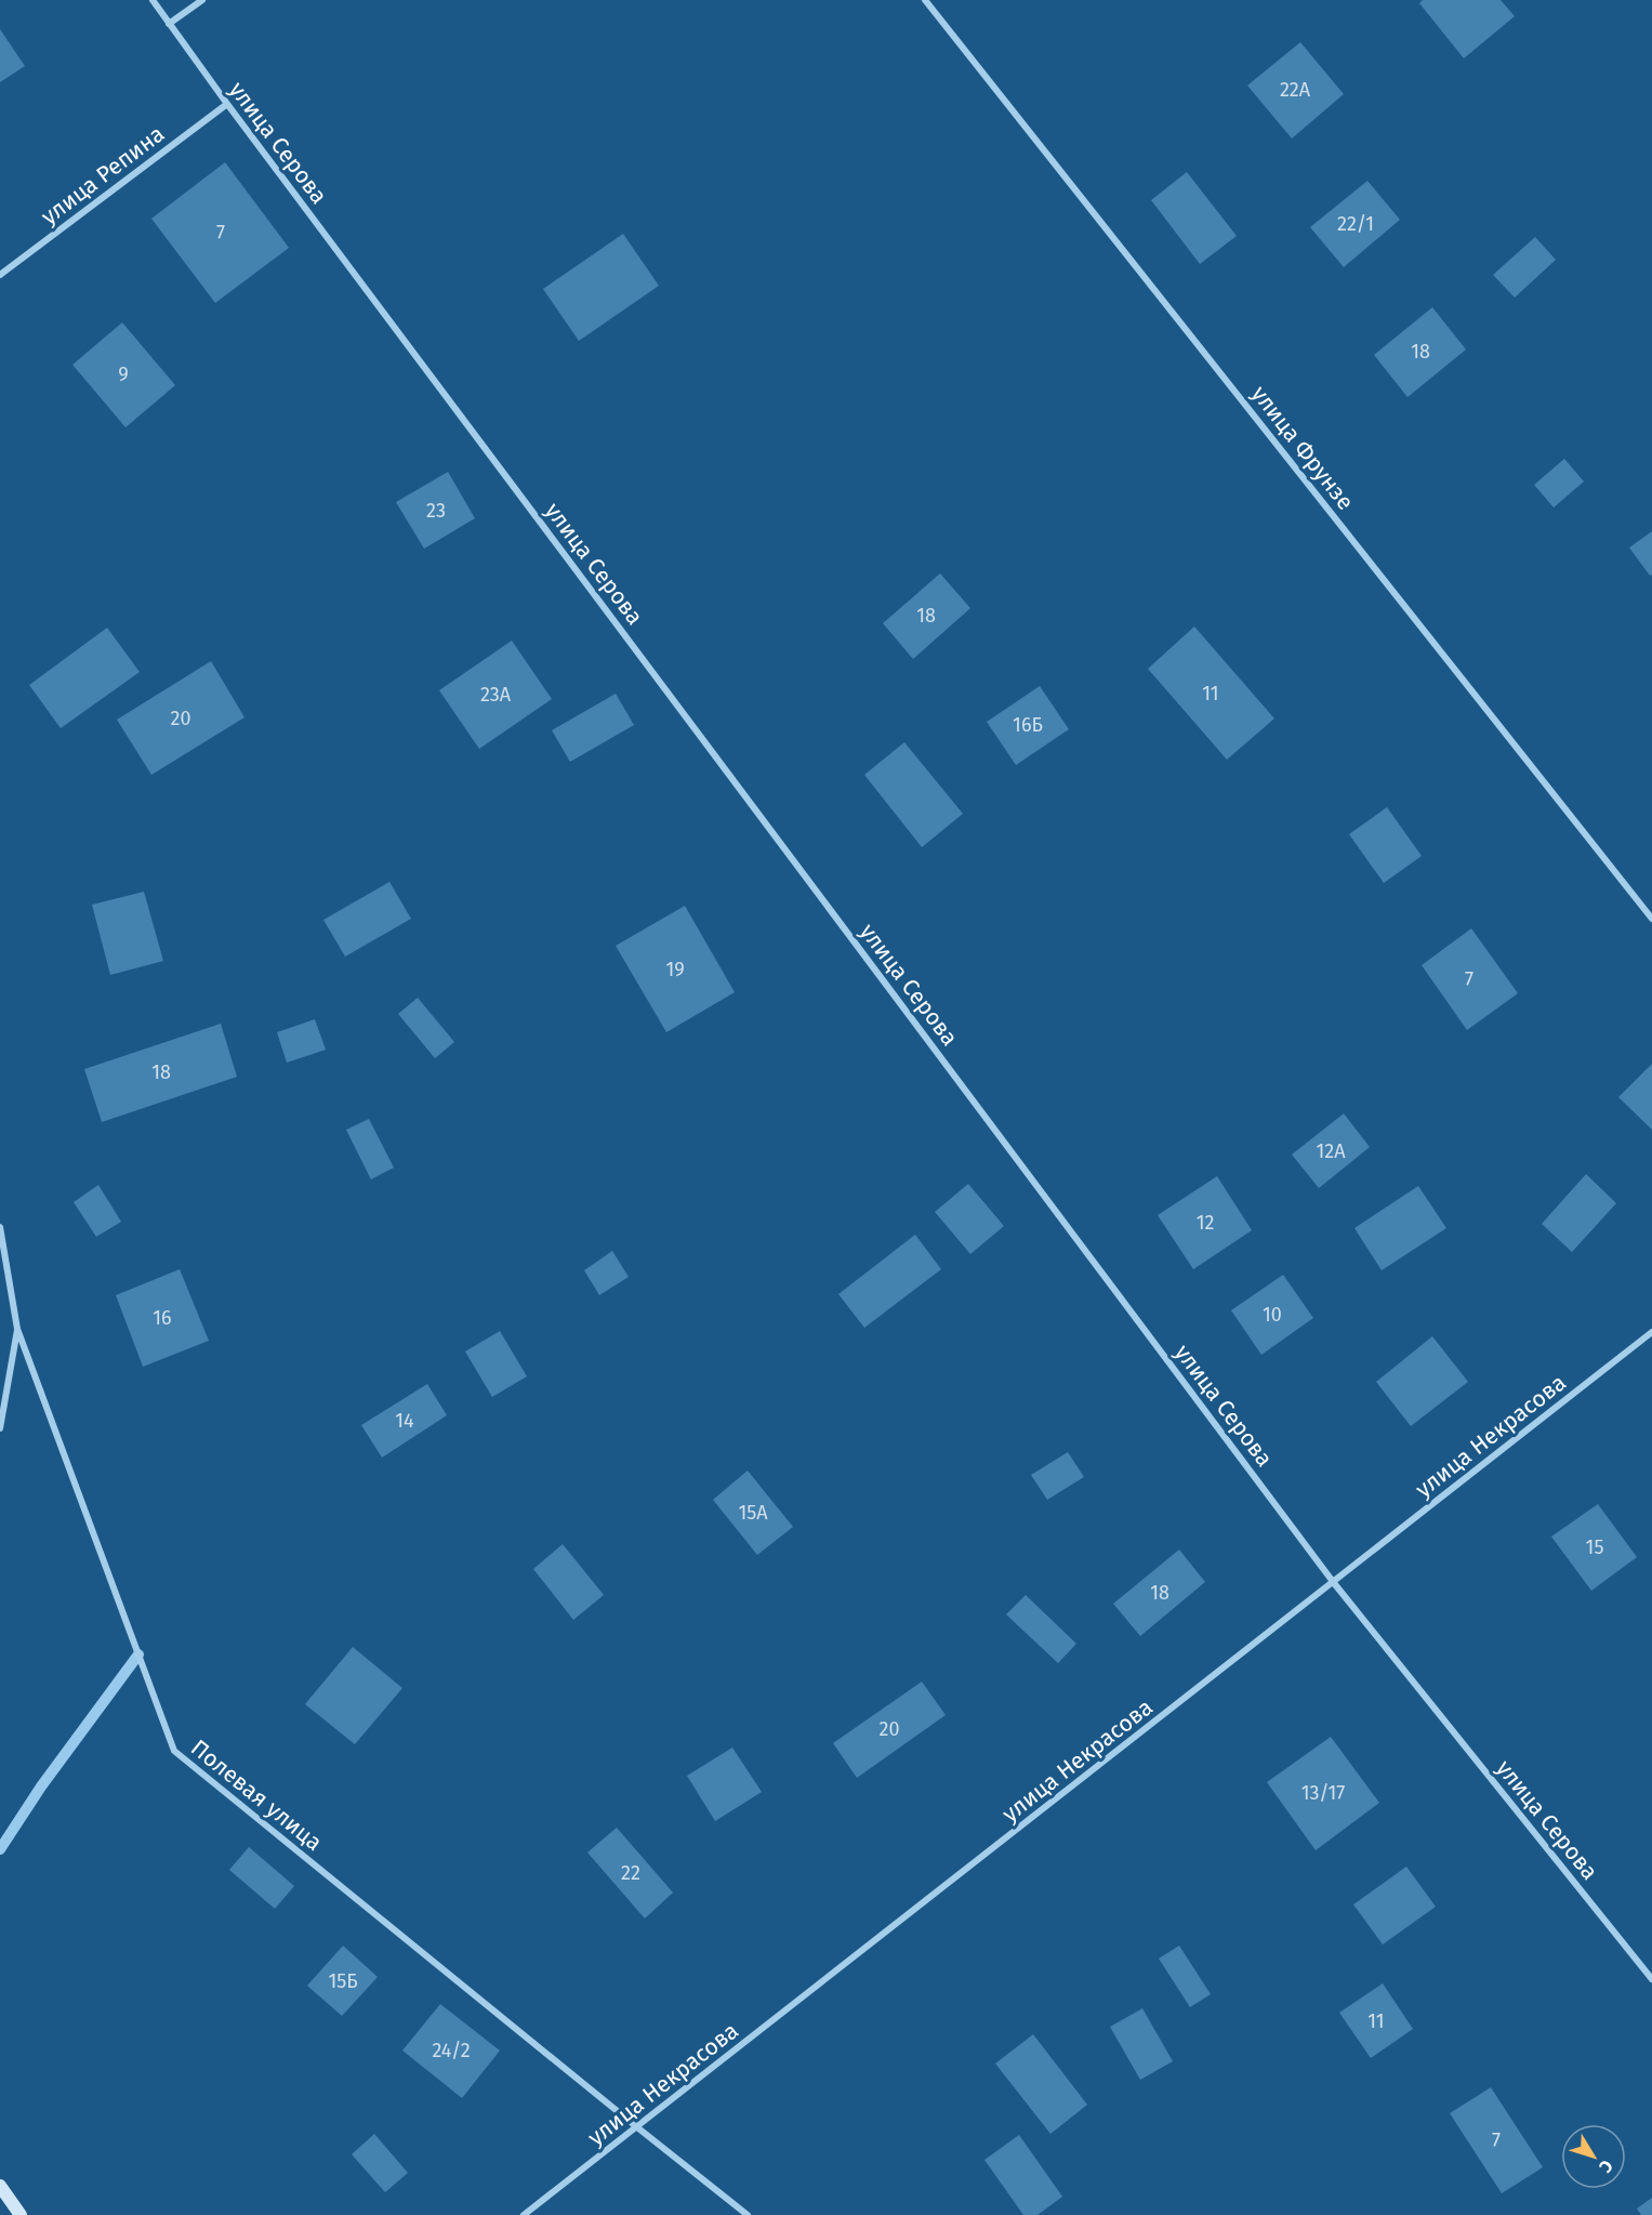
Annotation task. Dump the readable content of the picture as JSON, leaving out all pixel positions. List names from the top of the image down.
{
  "streets": {
    "street": [
      "улица Серова",
      "улица Репина",
      "улица Фрунзе",
      "улица Некрасова",
      "Полевая улица"
    ]
  },
  "crossings": [
    ["улица Серова", "улица Репина"],
    ["улица Серова", "улица Некрасова"],
    ["улица Некрасова", "Полевая улица"]
  ],
  "house_numbers": [
    "22А",
    "22/1",
    "7",
    "18",
    "9",
    "23",
    "18",
    "11",
    "23А",
    "20",
    "16Б",
    "19",
    "7",
    "18",
    "12А",
    "12",
    "10",
    "16",
    "14",
    "15А",
    "15",
    "18",
    "20",
    "13/17",
    "22",
    "15Б",
    "11",
    "24/2",
    "7"
  ],
  "north": "bottom right"
}
